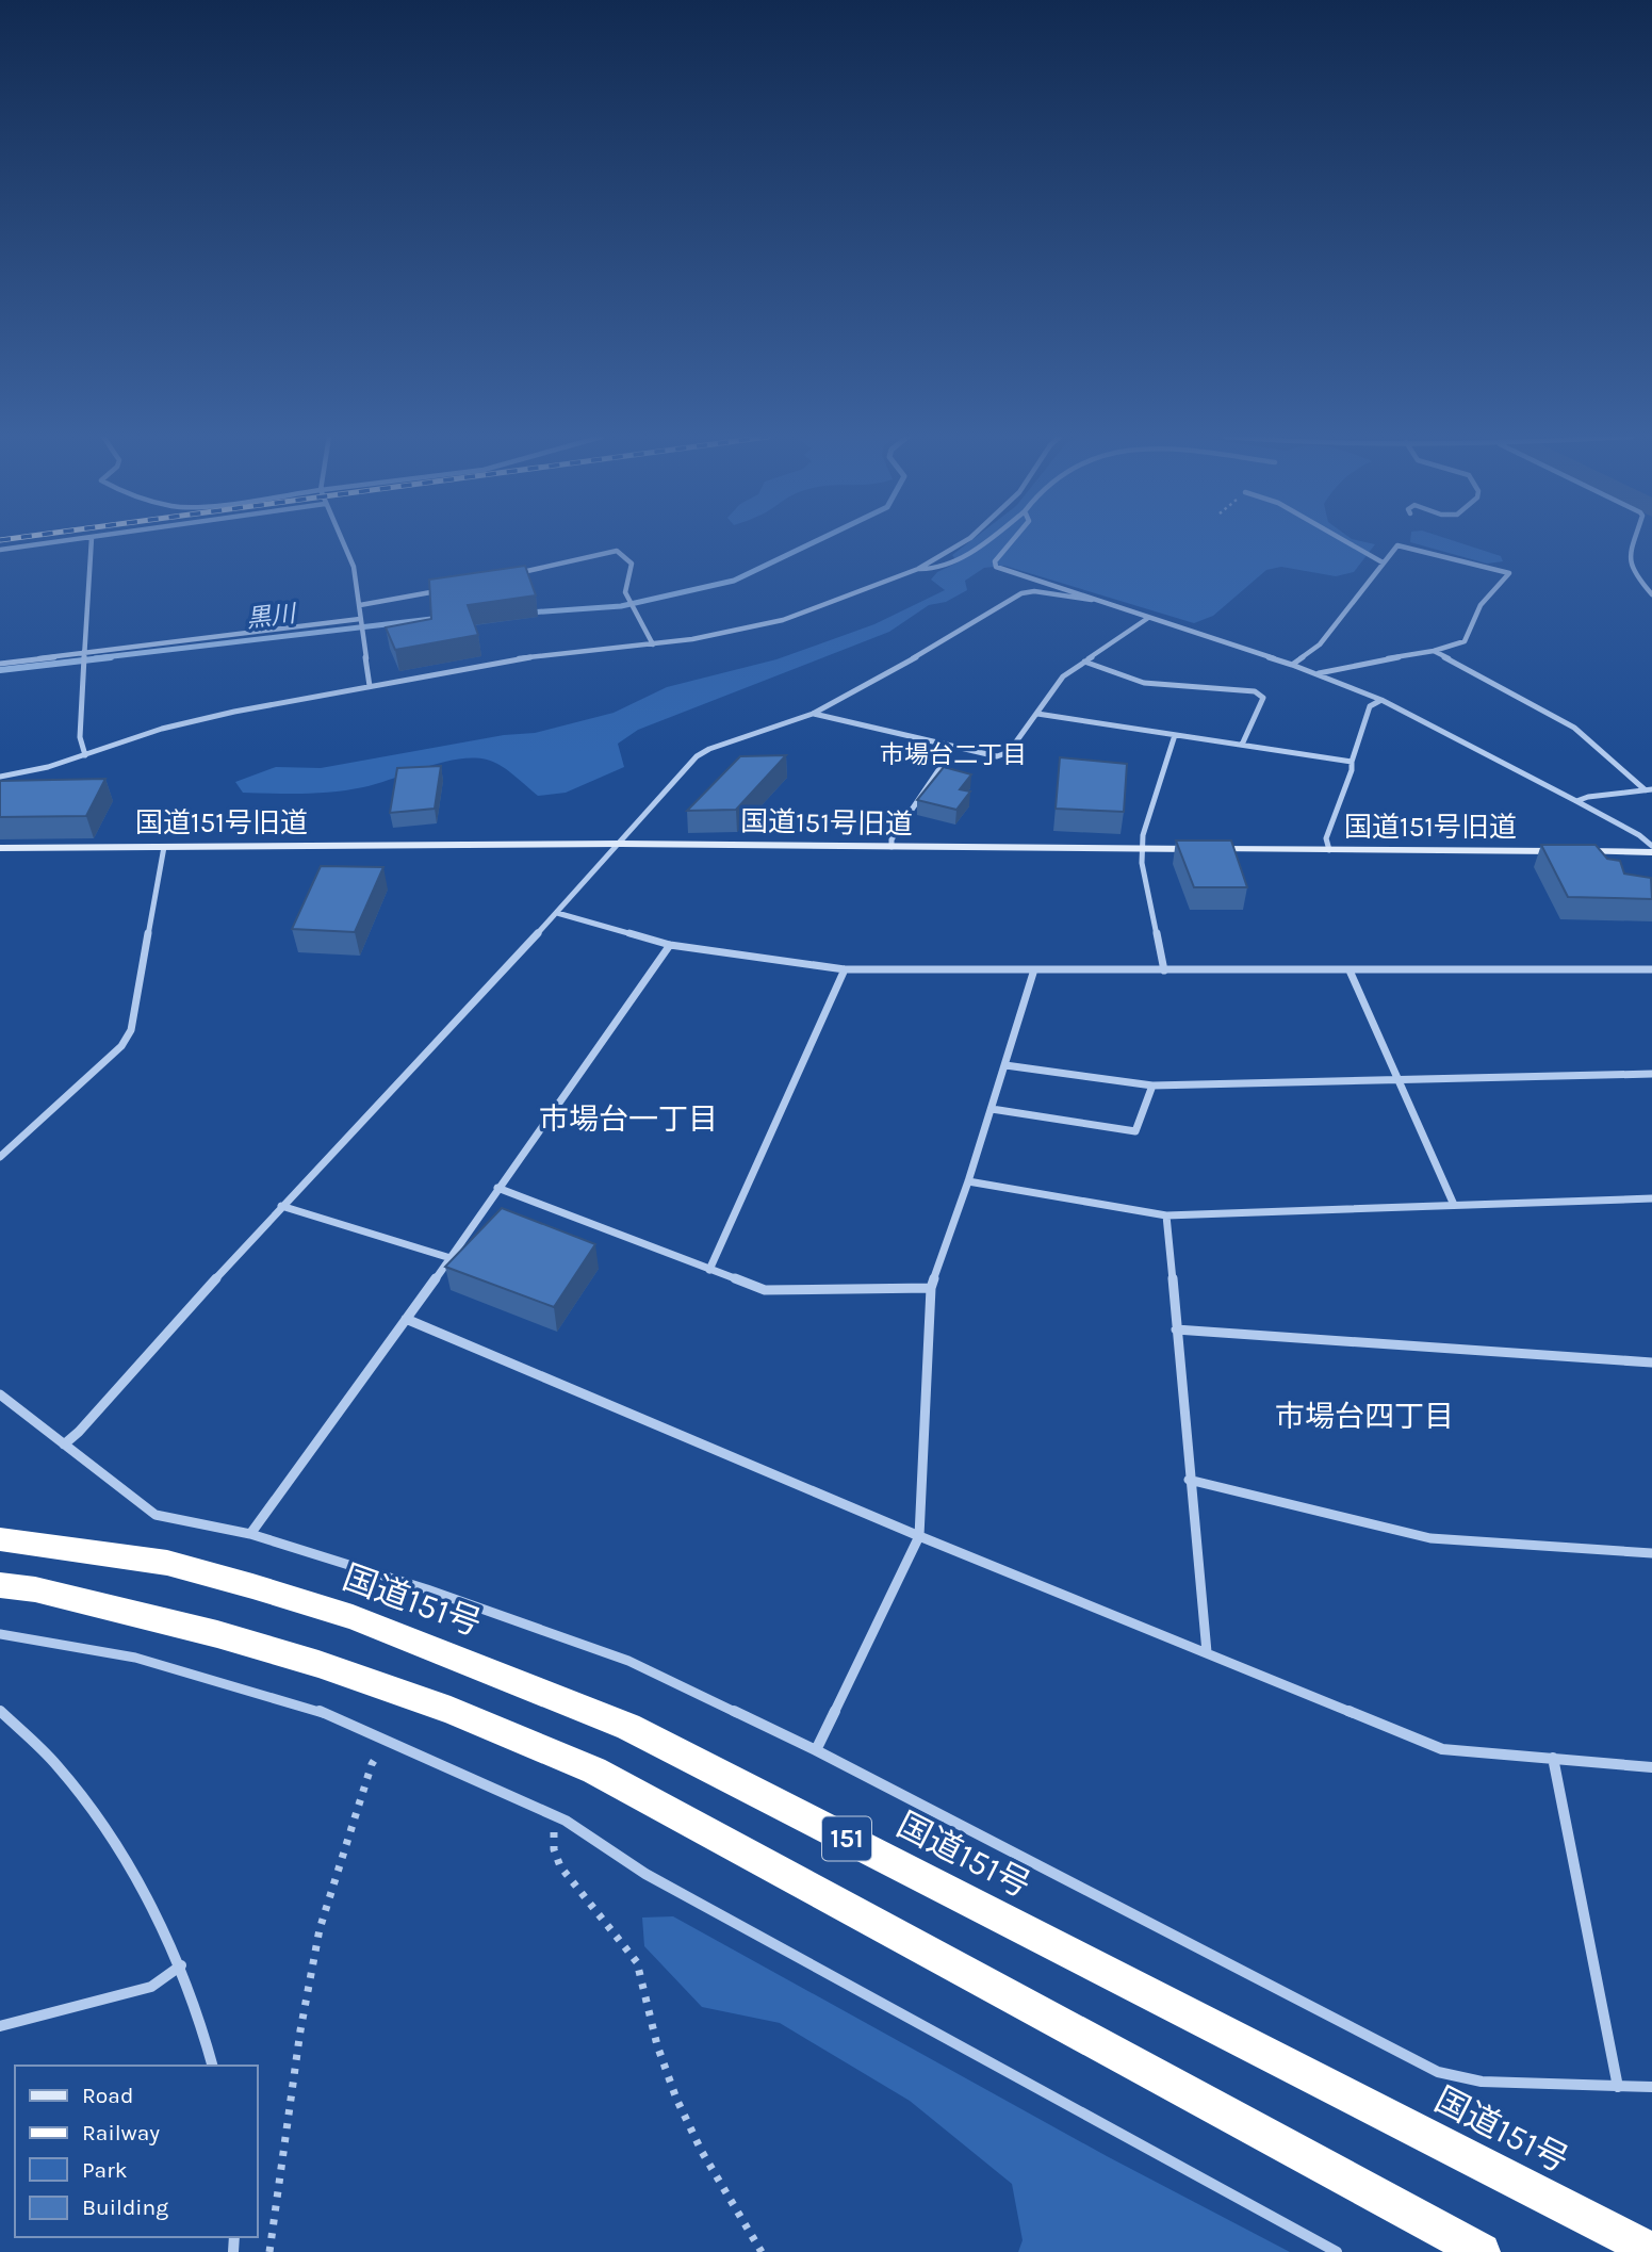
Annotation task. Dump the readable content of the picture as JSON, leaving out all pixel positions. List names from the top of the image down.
{
  "streets": {
    "highway": ["国道151号", "151"],
    "street": ["国道151号旧道"]
  },
  "districts": ["市場台二丁目", "市場台一丁目", "市場台四丁目"],
  "water": ["黒川"],
  "legend": [
    "Road",
    "Railway",
    "Park",
    "Building"
  ]
}
